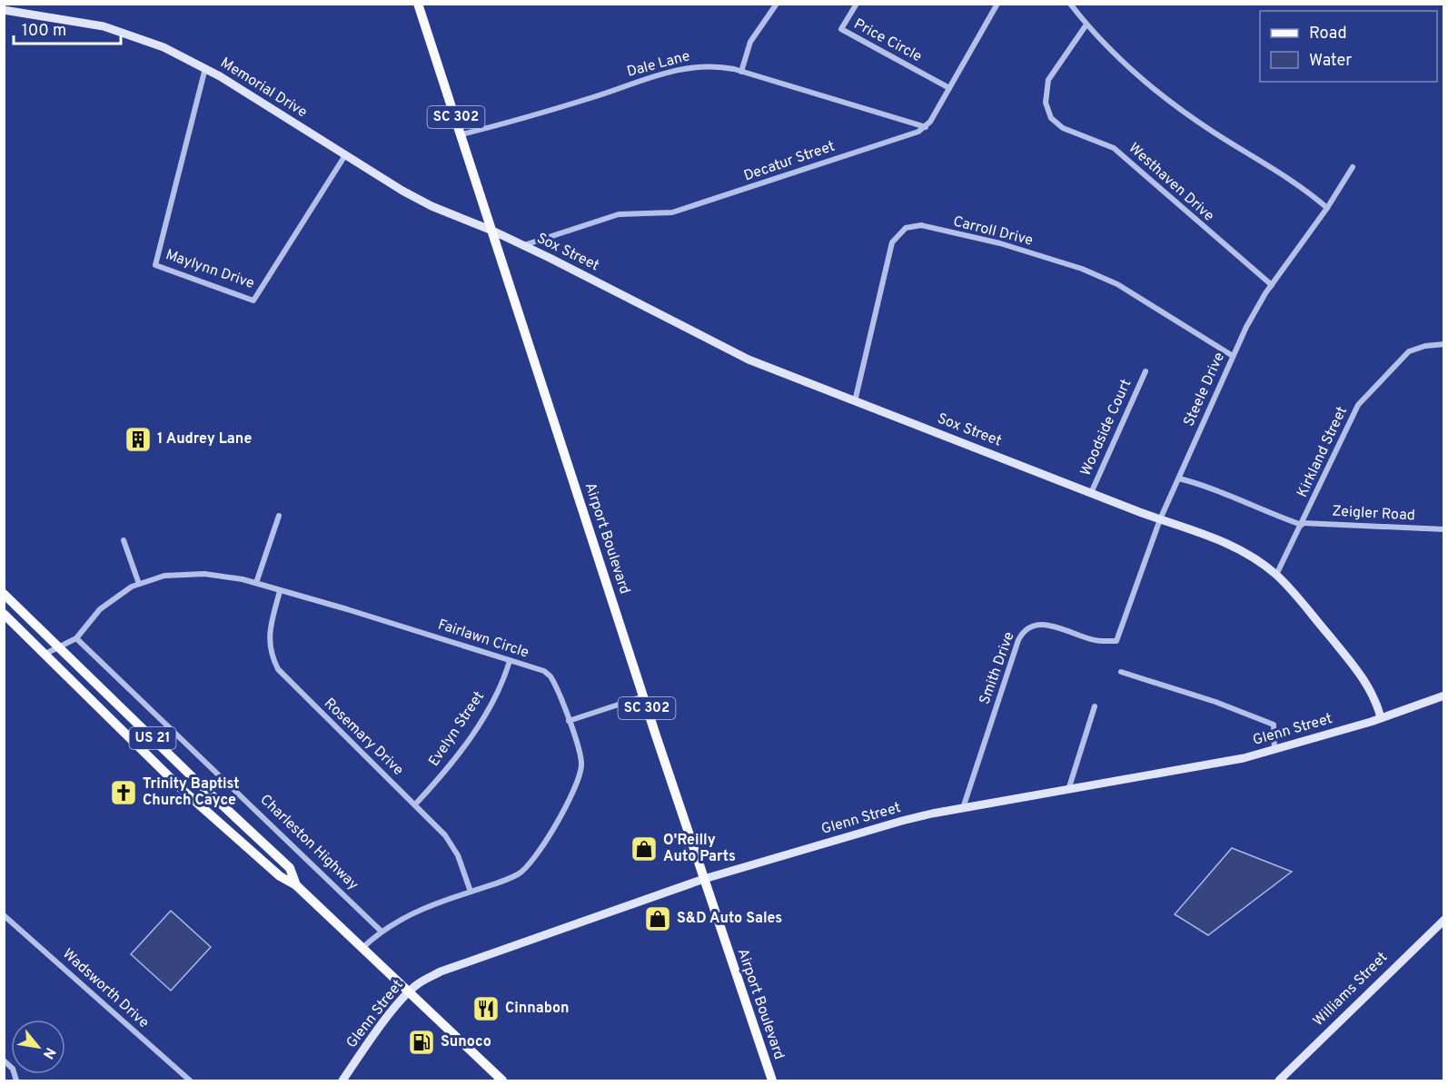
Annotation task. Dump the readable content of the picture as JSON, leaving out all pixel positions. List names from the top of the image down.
{
  "streets": {
    "main road": ["SC 302", "Airport Boulevard", "US 21"],
    "street": [
      "Price Circle",
      "Dale Lane",
      "Memorial Drive",
      "Decatur Street",
      "Westhaven Drive",
      "Carroll Drive",
      "Sox Street",
      "Maylynn Drive",
      "Steele Drive",
      "Woodside Court",
      "Kirkland Street",
      "Zeigler Road",
      "Fairlawn Circle",
      "Smith Drive",
      "Evelyn Street",
      "Glenn Street",
      "Rosemary Drive",
      "Charleston Highway",
      "Wadsworth Drive",
      "Williams Street"
    ]
  },
  "crossings": [
    ["Dale Lane", "Decatur Street"],
    ["Dale Lane", "Airport Boulevard"],
    ["Memorial Drive", "Sox Street"],
    ["Memorial Drive", "Maylynn Drive"],
    ["Memorial Drive", "Airport Boulevard"],
    ["Decatur Street", "Sox Street"],
    ["Westhaven Drive", "Steele Drive"],
    ["Carroll Drive", "Sox Street"],
    ["Carroll Drive", "Steele Drive"],
    ["Sox Street", "Steele Drive"],
    ["Sox Street", "Woodside Court"],
    ["Sox Street", "Kirkland Street"],
    ["Sox Street", "Airport Boulevard"],
    ["Sox Street", "Glenn Street"],
    ["Steele Drive", "Zeigler Road"],
    ["Steele Drive", "Smith Drive"],
    ["Kirkland Street", "Zeigler Road"],
    ["Airport Boulevard", "Glenn Street"],
    ["Fairlawn Circle", "Evelyn Street"],
    ["Fairlawn Circle", "Rosemary Drive"],
    ["Fairlawn Circle", "US 21"],
    ["Fairlawn Circle", "Charleston Highway"],
    ["Smith Drive", "Glenn Street"],
    ["Evelyn Street", "Rosemary Drive"],
    ["Glenn Street", "US 21"]
  ],
  "places": {
    "building": ["1 Audrey Lane"],
    "church": ["Trinity Baptist Church Cayce"],
    "shop": ["O'Reilly Auto Parts", "S&D Auto Sales"],
    "restaurant": ["Cinnabon"],
    "fuel station": ["Sunoco"]
  },
  "legend": ["Road", "Water"],
  "scale_bar": "100 m",
  "north": "bottom right"
}
